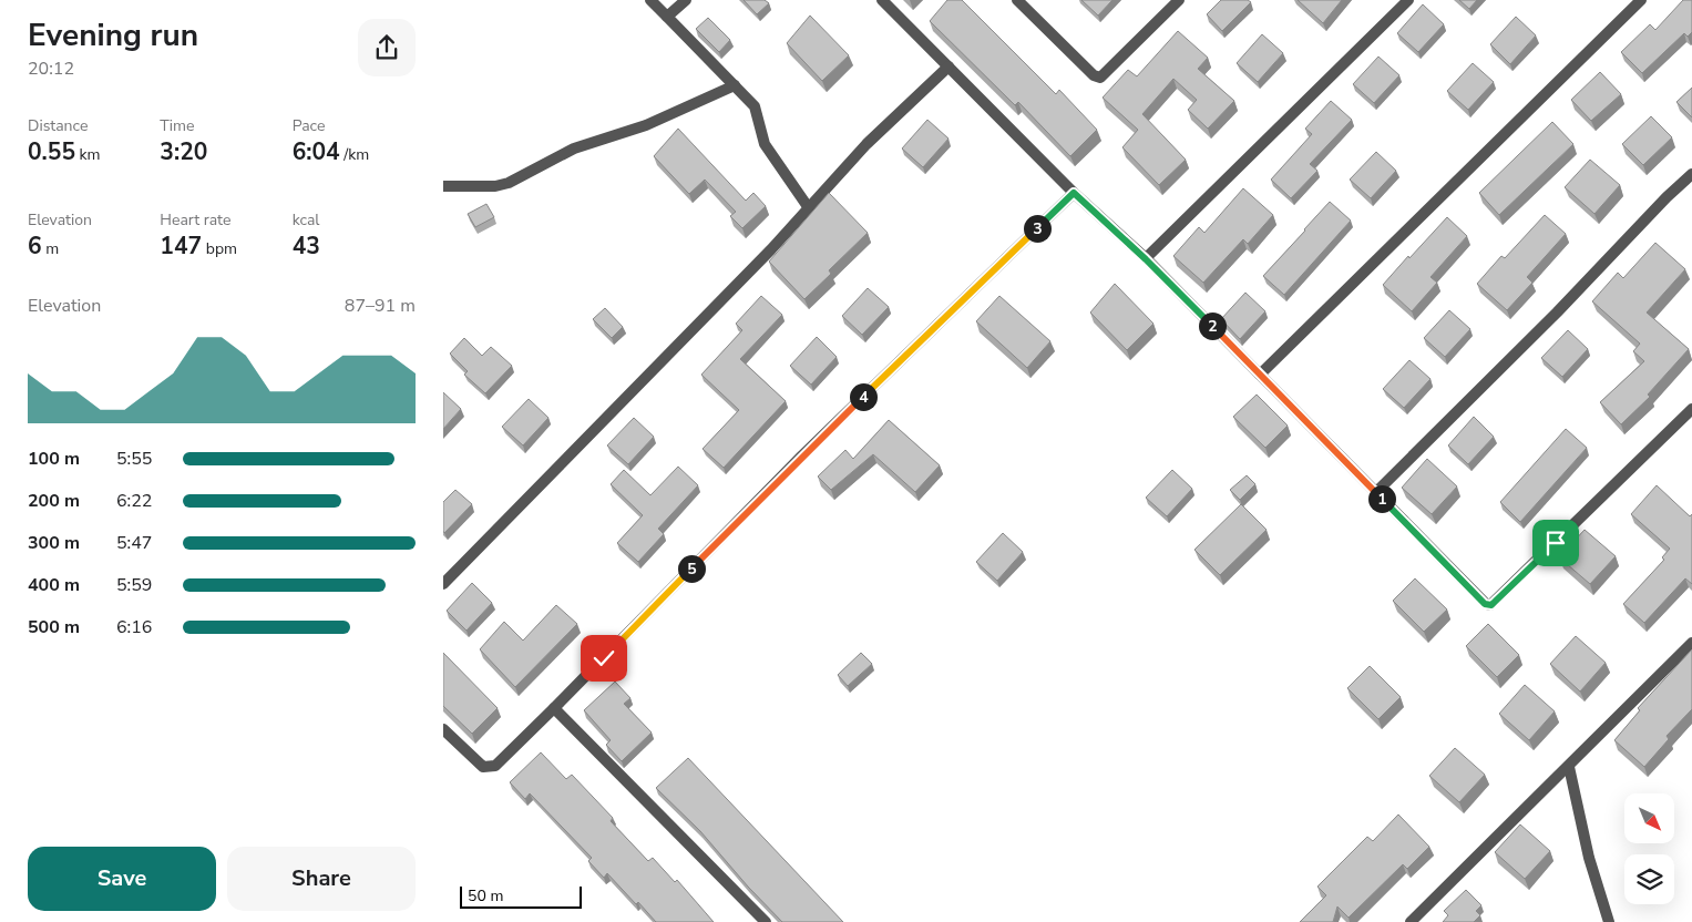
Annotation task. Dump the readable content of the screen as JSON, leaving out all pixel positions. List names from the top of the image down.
{
  "scale_bar": "50 m",
  "north": "bottom right",
  "page": {
    "heading": ["Evening run", "20:12"],
    "stats": [
      ["Distance", "0.55 km"],
      ["Time", "3:20"],
      ["Pace", "6:04 /km"],
      ["Elevation", "6 m"],
      ["Heart rate", "147 bpm"],
      ["kcal", "43"]
    ],
    "pins": [
      "3",
      "2",
      "4",
      "1",
      "5"
    ],
    "chart": ["Elevation", "87–91 m"],
    "list": [
      {
        "name": "100 m",
        "note": "5:55"
      },
      {
        "name": "200 m",
        "note": "6:22"
      },
      {
        "name": "300 m",
        "note": "5:47"
      },
      {
        "name": "400 m",
        "note": "5:59"
      },
      {
        "name": "500 m",
        "note": "6:16"
      }
    ],
    "buttons": ["Save", "Share"],
    "scale": "50 m"
  }
}
